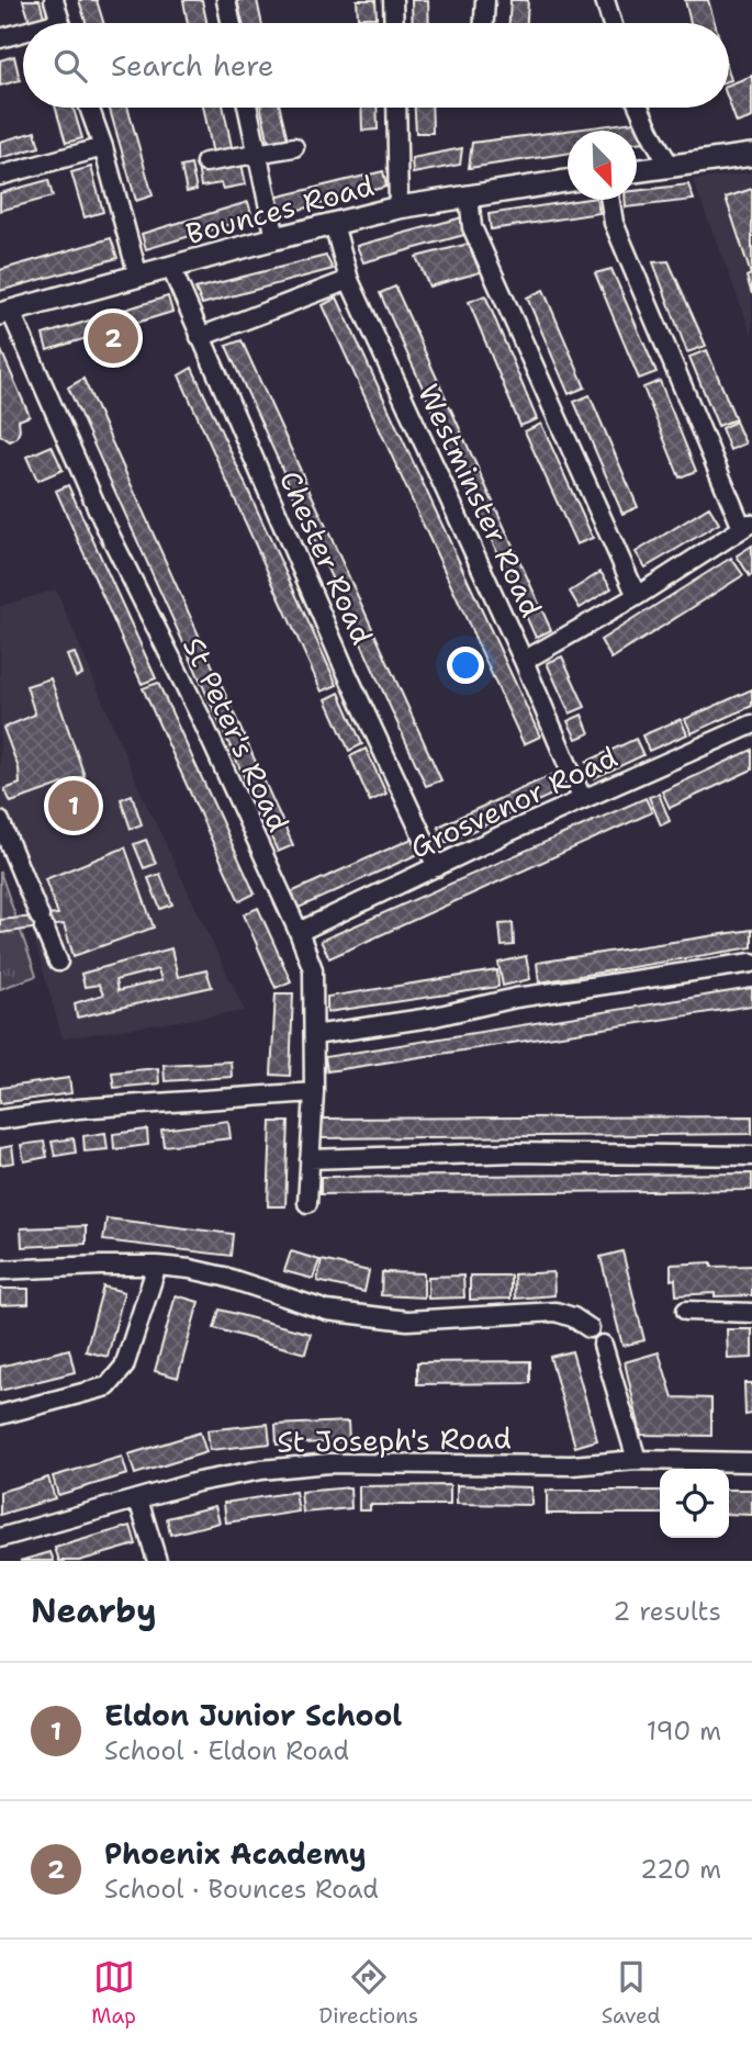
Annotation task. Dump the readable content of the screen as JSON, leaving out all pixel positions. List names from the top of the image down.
{
  "streets": {
    "street": [
      "Bounces Road",
      "Westminster Road",
      "Chester Road",
      "St Peter's Road",
      "Grosvenor Road",
      "St Joseph's Road"
    ]
  },
  "crossings": [
    ["Bounces Road", "Westminster Road"],
    ["Bounces Road", "Chester Road"],
    ["Bounces Road", "St Peter's Road"],
    ["Westminster Road", "Grosvenor Road"],
    ["Chester Road", "Grosvenor Road"],
    ["St Peter's Road", "Grosvenor Road"]
  ],
  "north": "bottom right",
  "page": {
    "search": "Search here",
    "pins": ["2", "1"],
    "heading": ["Nearby", "2 results"],
    "list": [
      {
        "mark": "1",
        "name": "Eldon Junior School",
        "note": "School · Eldon Road",
        "value": "190 m"
      },
      {
        "mark": "2",
        "name": "Phoenix Academy",
        "note": "School · Bounces Road",
        "value": "220 m"
      }
    ],
    "nav": ["Map", "Directions", "Saved"]
  }
}
